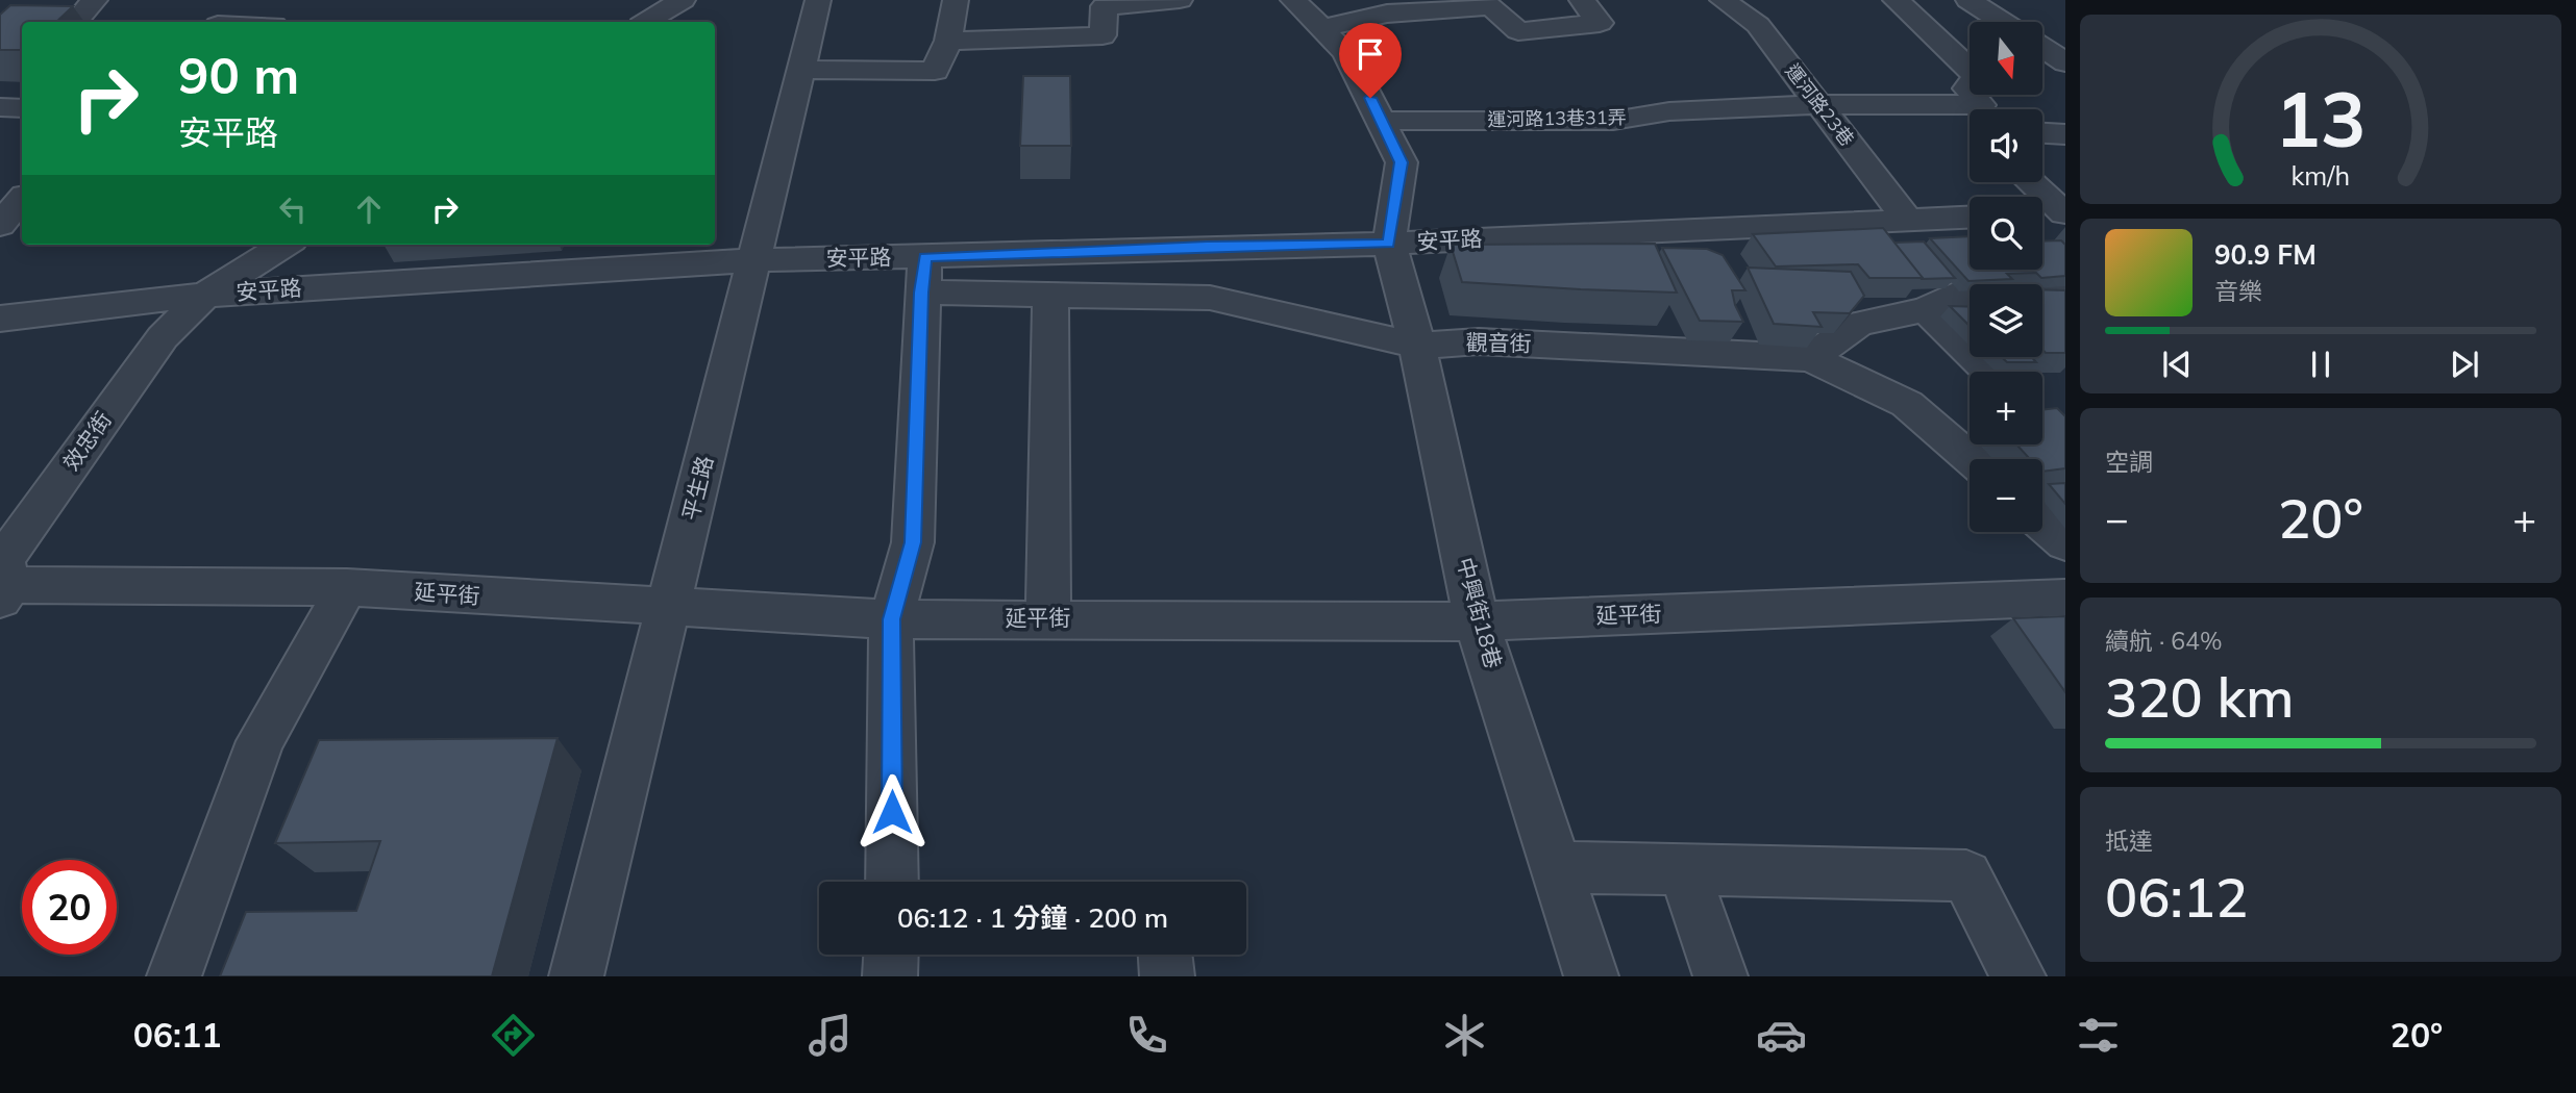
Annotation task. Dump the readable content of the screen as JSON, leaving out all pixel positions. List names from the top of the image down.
{
  "streets": {
    "street": [
      "運河路23巷",
      "運河路13巷31弄",
      "安平路",
      "觀音街",
      "效忠街",
      "平生路",
      "延平街",
      "中興街18巷"
    ]
  },
  "crossings": [
    ["運河路23巷", "運河路13巷31弄"],
    ["運河路23巷", "安平路"],
    ["安平路", "觀音街"],
    ["安平路", "效忠街"],
    ["安平路", "平生路"],
    ["安平路", "中興街18巷"],
    ["觀音街", "中興街18巷"],
    ["效忠街", "延平街"],
    ["平生路", "延平街"],
    ["延平街", "中興街18巷"]
  ],
  "north": "bottom",
  "page": {
    "map_buttons": ["+", "−"],
    "turn": ["90 m", "安平路"],
    "song": ["90.9 FM", "音樂"],
    "tile": [
      "空調",
      ["續航 · 64%", "320 km"],
      ["抵達", "06:12"]
    ],
    "heat": ["−", "20°", "+"],
    "limit": "20",
    "trip": "06:12 · 1 分鐘 · 200 m",
    "tabs": ["06:11", "20°"],
    "gauge": ["13", "km/h"]
  }
}
